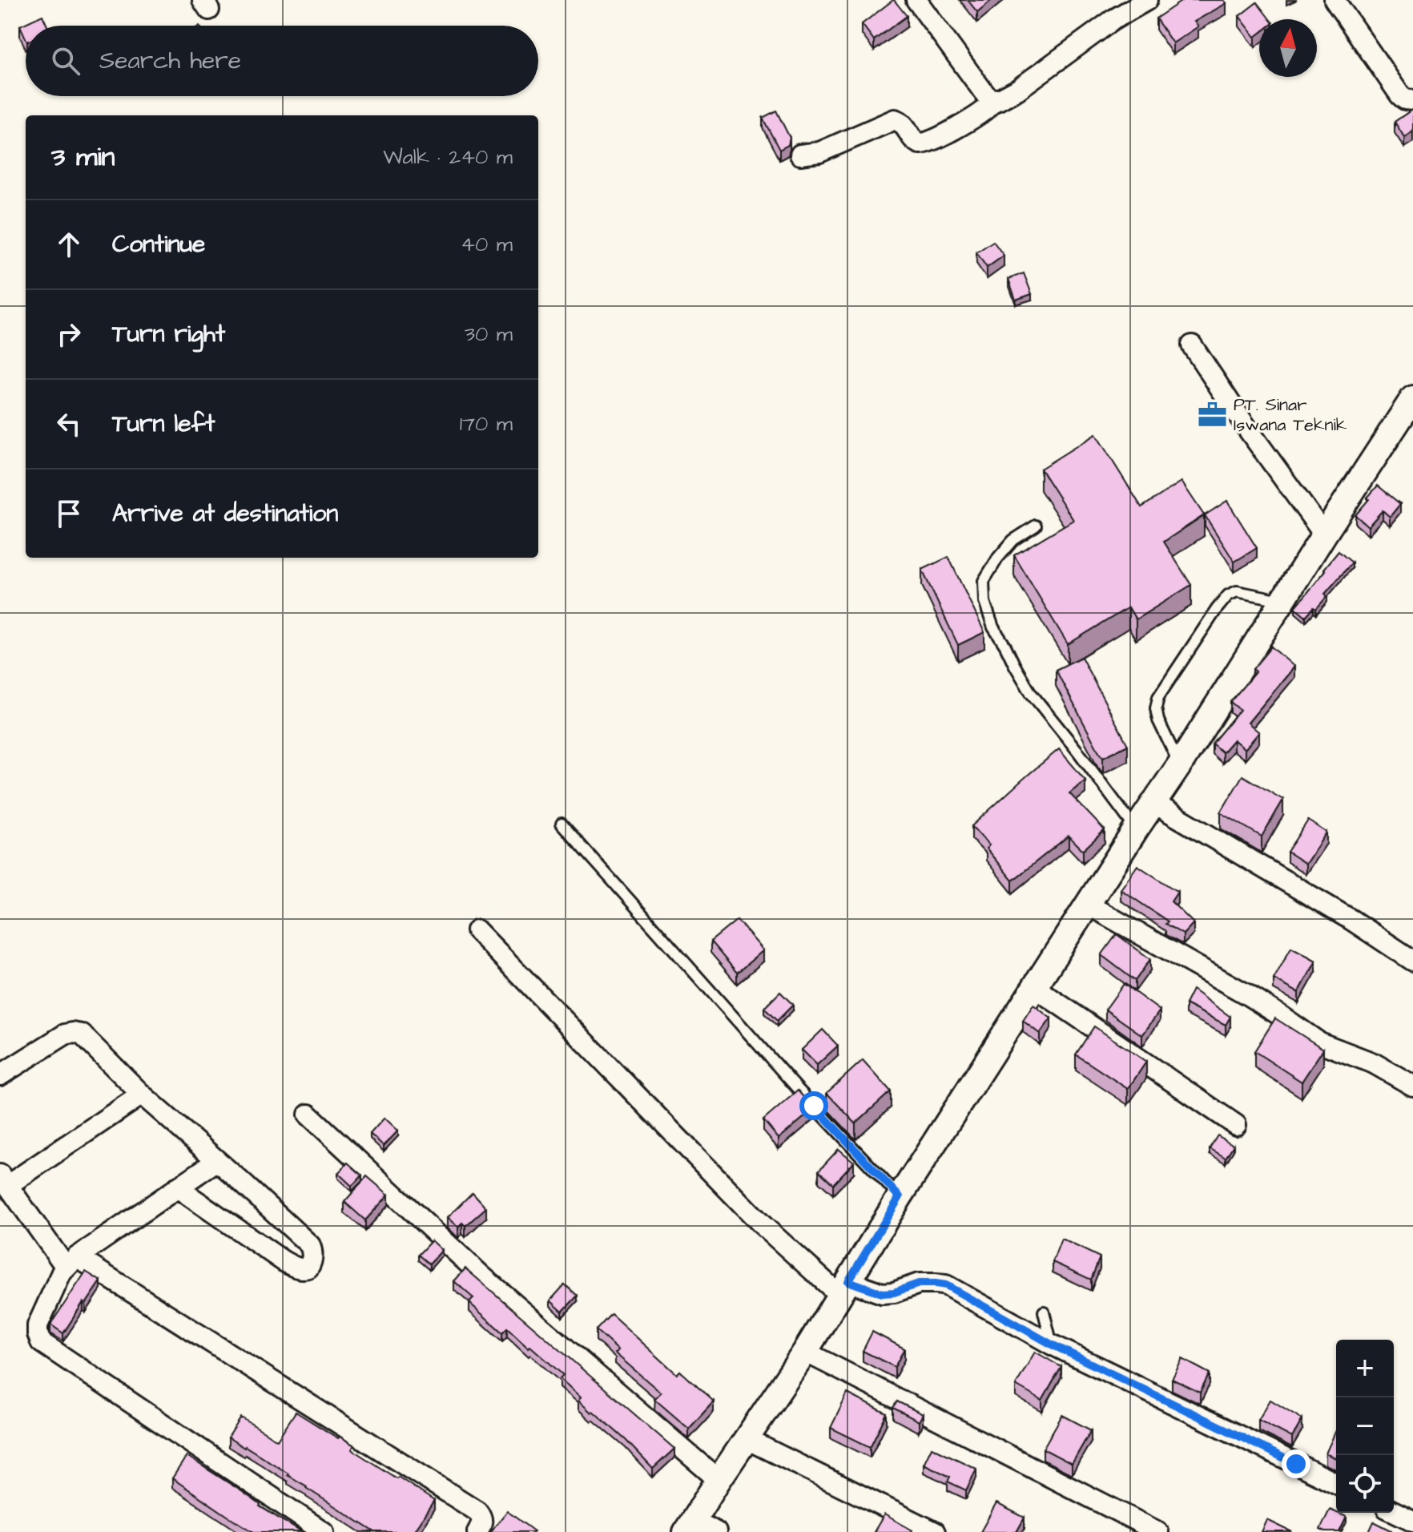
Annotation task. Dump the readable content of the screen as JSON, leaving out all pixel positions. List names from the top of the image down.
{
  "places": {
    "office": ["PT. Sinar Iswana Teknik"]
  },
  "north": "top",
  "page": {
    "search": "Search here",
    "heading": ["3 min", "Walk · 240 m"],
    "list": [
      ["Continue", "40 m"],
      ["Turn right", "30 m"],
      ["Turn left", "170 m"],
      "Arrive at destination"
    ],
    "map_buttons": ["+", "−"]
  }
}
